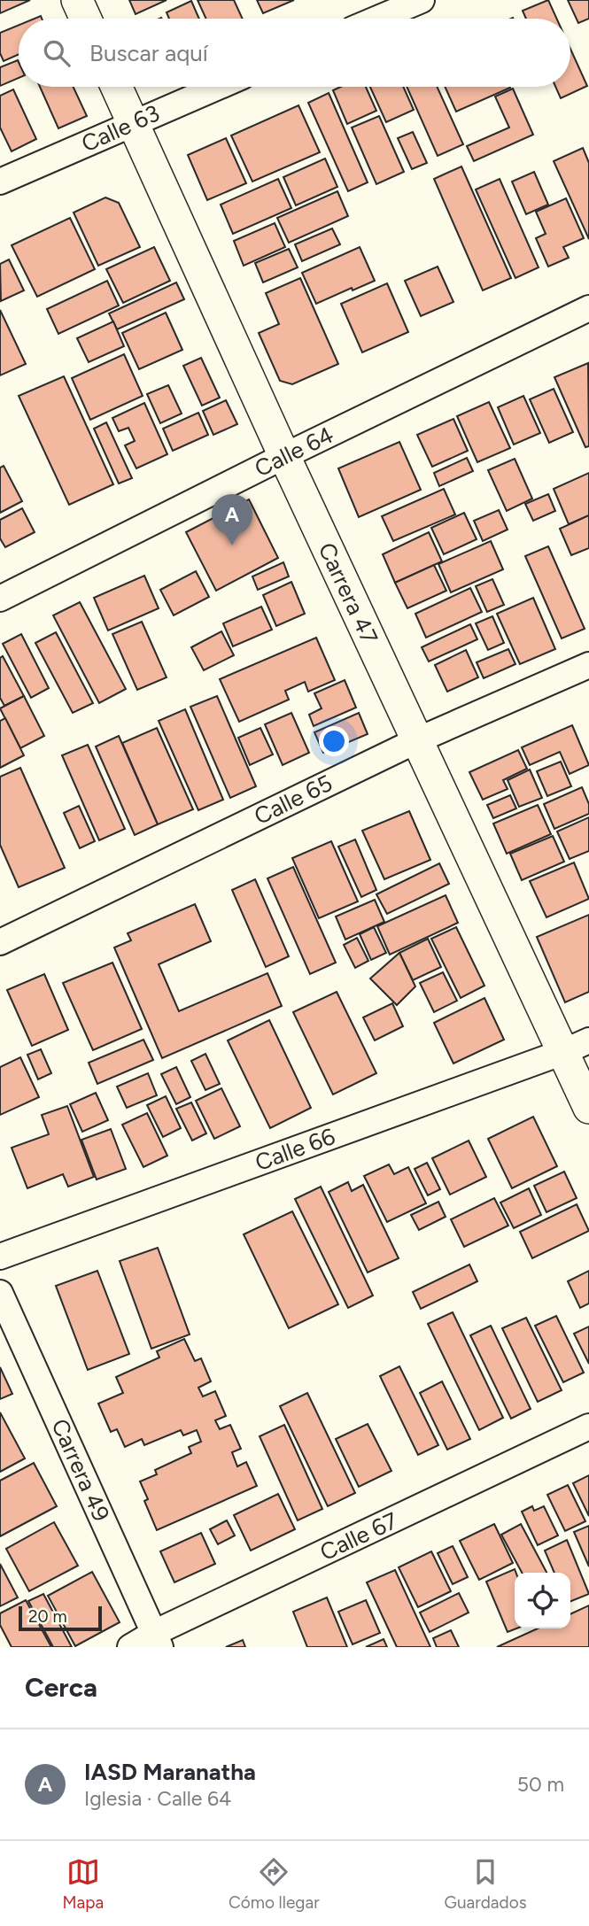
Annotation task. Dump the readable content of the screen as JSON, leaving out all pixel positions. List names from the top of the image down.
{
  "streets": {
    "street": [
      "Calle 63",
      "Calle 64",
      "Carrera 47",
      "Calle 65",
      "Calle 66",
      "Carrera 49",
      "Calle 67"
    ]
  },
  "crossings": [
    ["Calle 63", "Carrera 47"],
    ["Calle 64", "Carrera 47"],
    ["Carrera 47", "Calle 65"],
    ["Carrera 47", "Calle 66"],
    ["Carrera 49", "Calle 67"]
  ],
  "scale_bar": "20 m",
  "page": {
    "search": "Buscar aquí",
    "pins": "A",
    "scale": "20 m",
    "heading": "Cerca",
    "list": [
      {
        "mark": "A",
        "name": "IASD Maranatha",
        "note": "Iglesia · Calle 64",
        "value": "50 m"
      }
    ],
    "nav": ["Mapa", "Cómo llegar", "Guardados"]
  }
}
